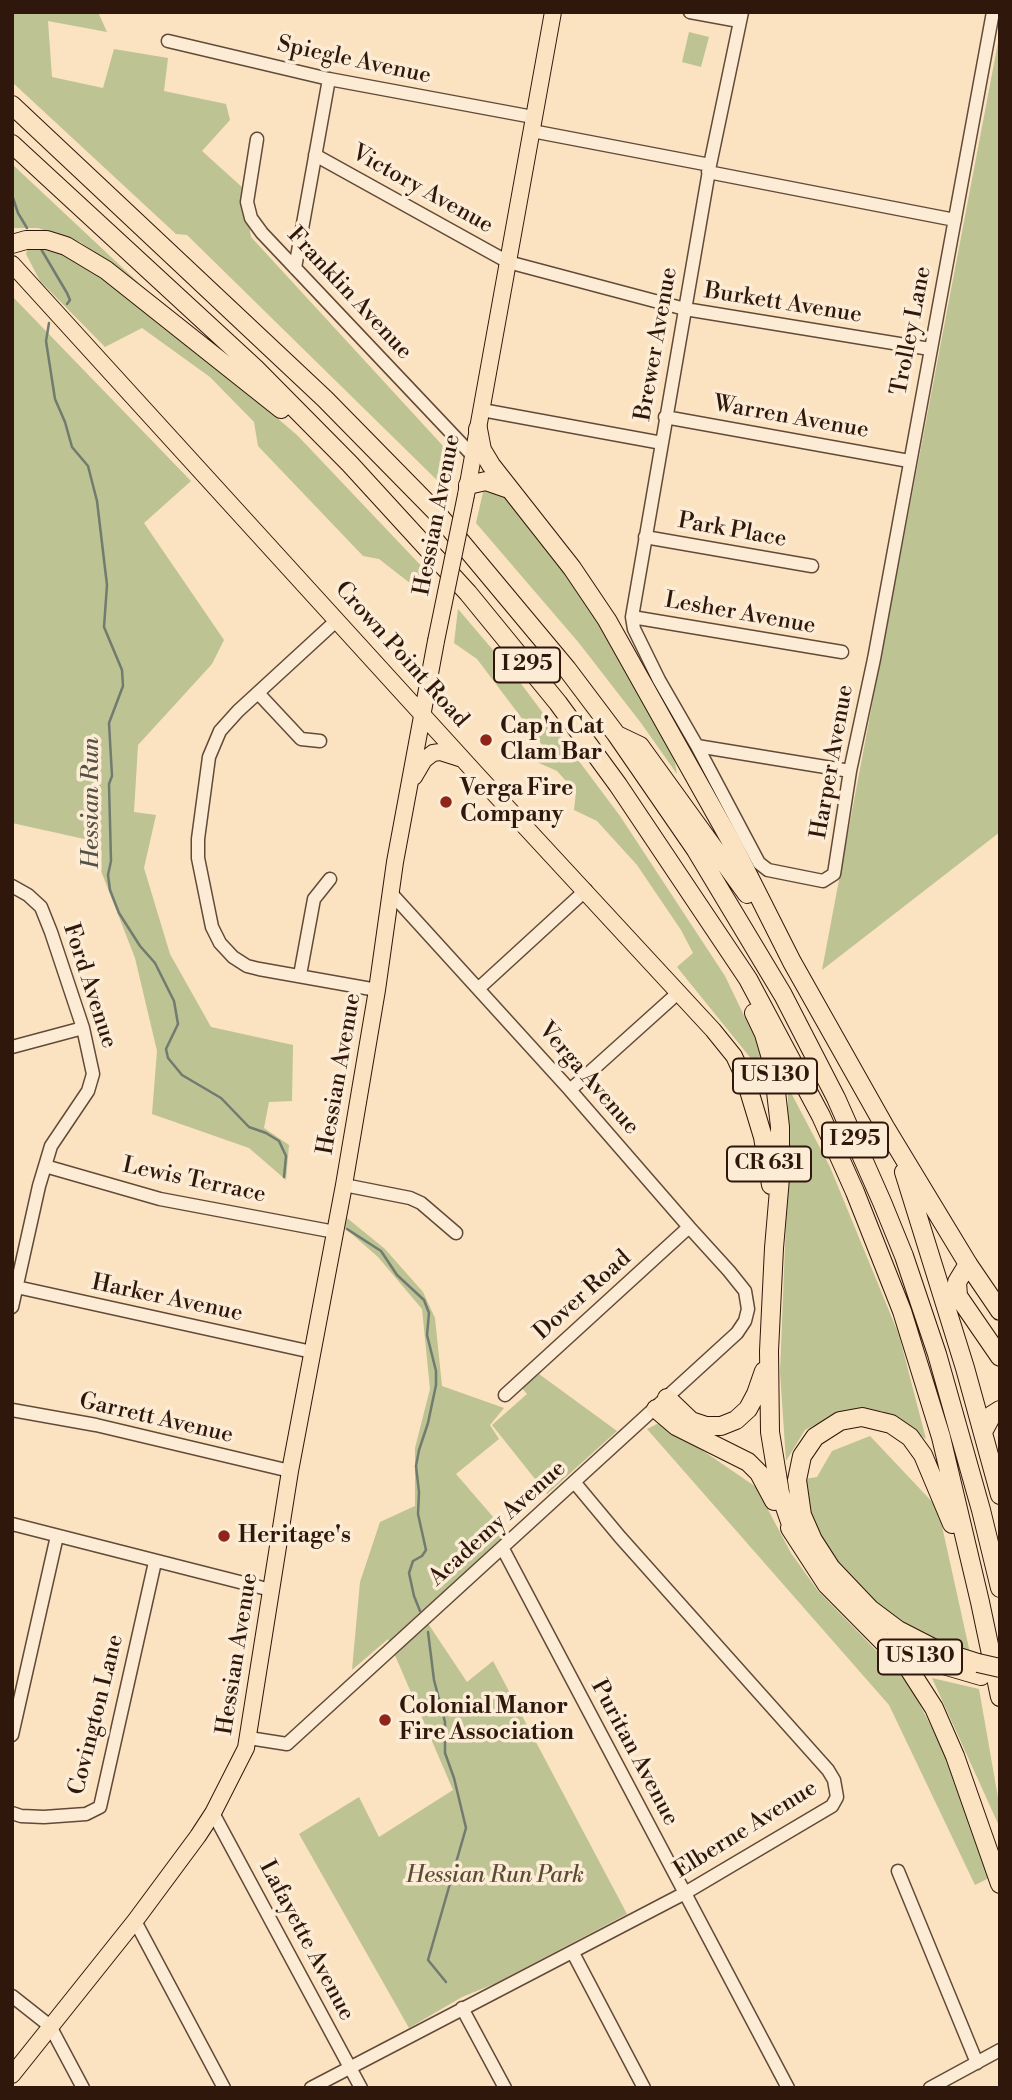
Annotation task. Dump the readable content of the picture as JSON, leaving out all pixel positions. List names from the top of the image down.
{
  "streets": {
    "highway": ["I 295", "US 130", "CR 631"],
    "main road": ["Hessian Avenue", "Crown Point Road"],
    "street": [
      "Spiegle Avenue",
      "Victory Avenue",
      "Franklin Avenue",
      "Burkett Avenue",
      "Trolley Lane",
      "Brewer Avenue",
      "Warren Avenue",
      "Park Place",
      "Lesher Avenue",
      "Harper Avenue",
      "Ford Avenue",
      "Verga Avenue",
      "Lewis Terrace",
      "Dover Road",
      "Harker Avenue",
      "Garrett Avenue",
      "Academy Avenue",
      "Covington Lane",
      "Puritan Avenue",
      "Elberne Avenue",
      "Lafayette Avenue"
    ]
  },
  "crossings": [
    ["Spiegle Avenue", "Trolley Lane"],
    ["Spiegle Avenue", "Brewer Avenue"],
    ["Spiegle Avenue", "Hessian Avenue"],
    ["Victory Avenue", "Burkett Avenue"],
    ["Victory Avenue", "Hessian Avenue"],
    ["Franklin Avenue", "Hessian Avenue"],
    ["Burkett Avenue", "Trolley Lane"],
    ["Burkett Avenue", "Brewer Avenue"],
    ["Burkett Avenue", "Hessian Avenue"],
    ["Trolley Lane", "Warren Avenue"],
    ["Trolley Lane", "Harper Avenue"],
    ["Brewer Avenue", "Warren Avenue"],
    ["Brewer Avenue", "Park Place"],
    ["Brewer Avenue", "Lesher Avenue"],
    ["Brewer Avenue", "Harper Avenue"],
    ["Hessian Avenue", "Crown Point Road"],
    ["Hessian Avenue", "Verga Avenue"],
    ["Hessian Avenue", "Lewis Terrace"],
    ["Hessian Avenue", "Harker Avenue"],
    ["Hessian Avenue", "Garrett Avenue"],
    ["Hessian Avenue", "Academy Avenue"],
    ["Hessian Avenue", "Lafayette Avenue"],
    ["Crown Point Road", "CR 631"],
    ["I 295", "US 130"],
    ["Ford Avenue", "Lewis Terrace"],
    ["Ford Avenue", "Harker Avenue"],
    ["US 130", "CR 631"],
    ["Verga Avenue", "Dover Road"],
    ["Verga Avenue", "Academy Avenue"],
    ["Academy Avenue", "Puritan Avenue"],
    ["Academy Avenue", "Elberne Avenue"],
    ["Puritan Avenue", "Elberne Avenue"],
    ["Elberne Avenue", "Lafayette Avenue"]
  ],
  "water": ["Hessian Run"],
  "parks": ["Hessian Run Park"],
  "places": [
    "Cap'n Cat Clam Bar",
    "Verga Fire Company",
    "Heritage's",
    "Colonial Manor Fire Association"
  ]
}
